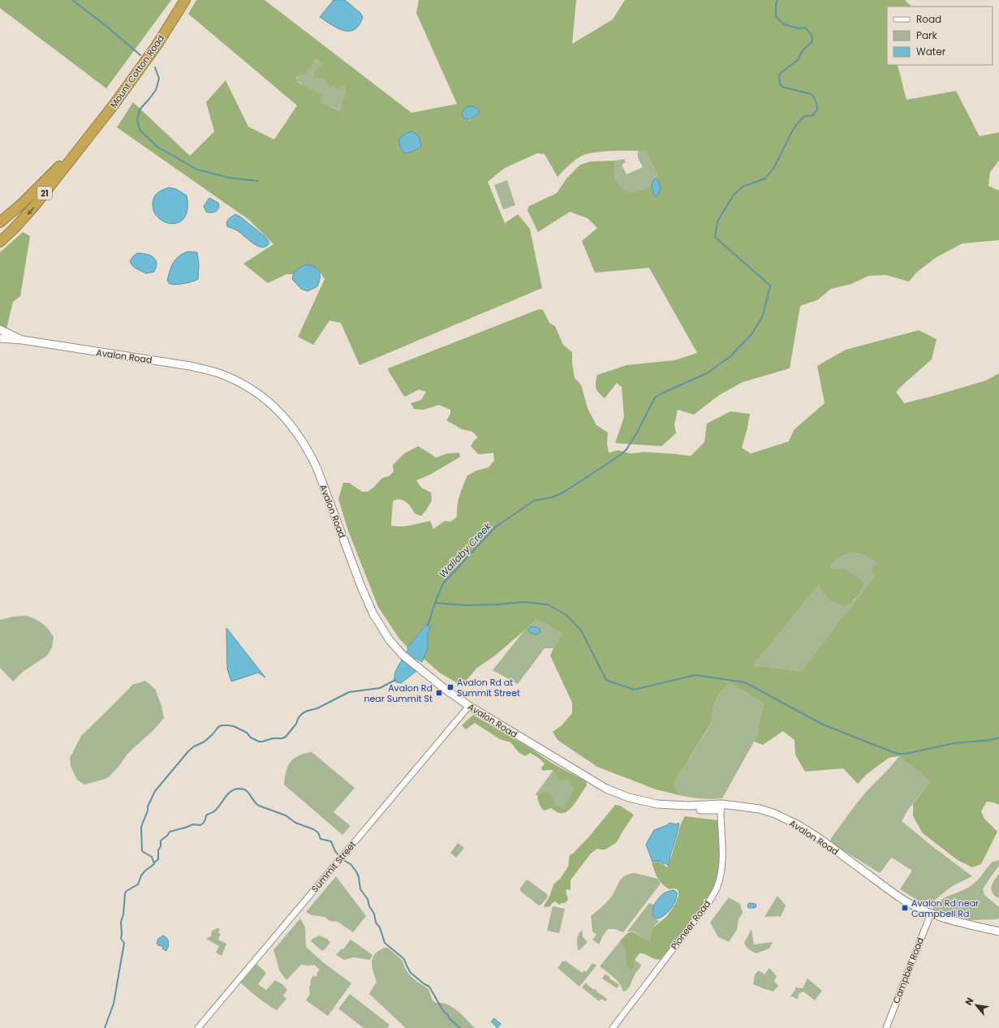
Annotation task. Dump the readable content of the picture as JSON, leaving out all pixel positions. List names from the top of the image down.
{
  "streets": {
    "highway": ["Mount Cotton Road", "21"],
    "street": [
      "Avalon Road",
      "Summit Street",
      "Pioneer Road",
      "Campbell Road"
    ]
  },
  "crossings": [
    ["Avalon Road", "Summit Street"],
    ["Avalon Road", "Pioneer Road"],
    ["Avalon Road", "Campbell Road"]
  ],
  "water": ["Wallaby Creek"],
  "places": {
    "transit": ["Avalon Rd at Summit Street", "Avalon Rd near Summit St", "Avalon Rd near Campbell Rd"]
  },
  "legend": ["Road", "Park", "Water"],
  "north": "top left"
}
